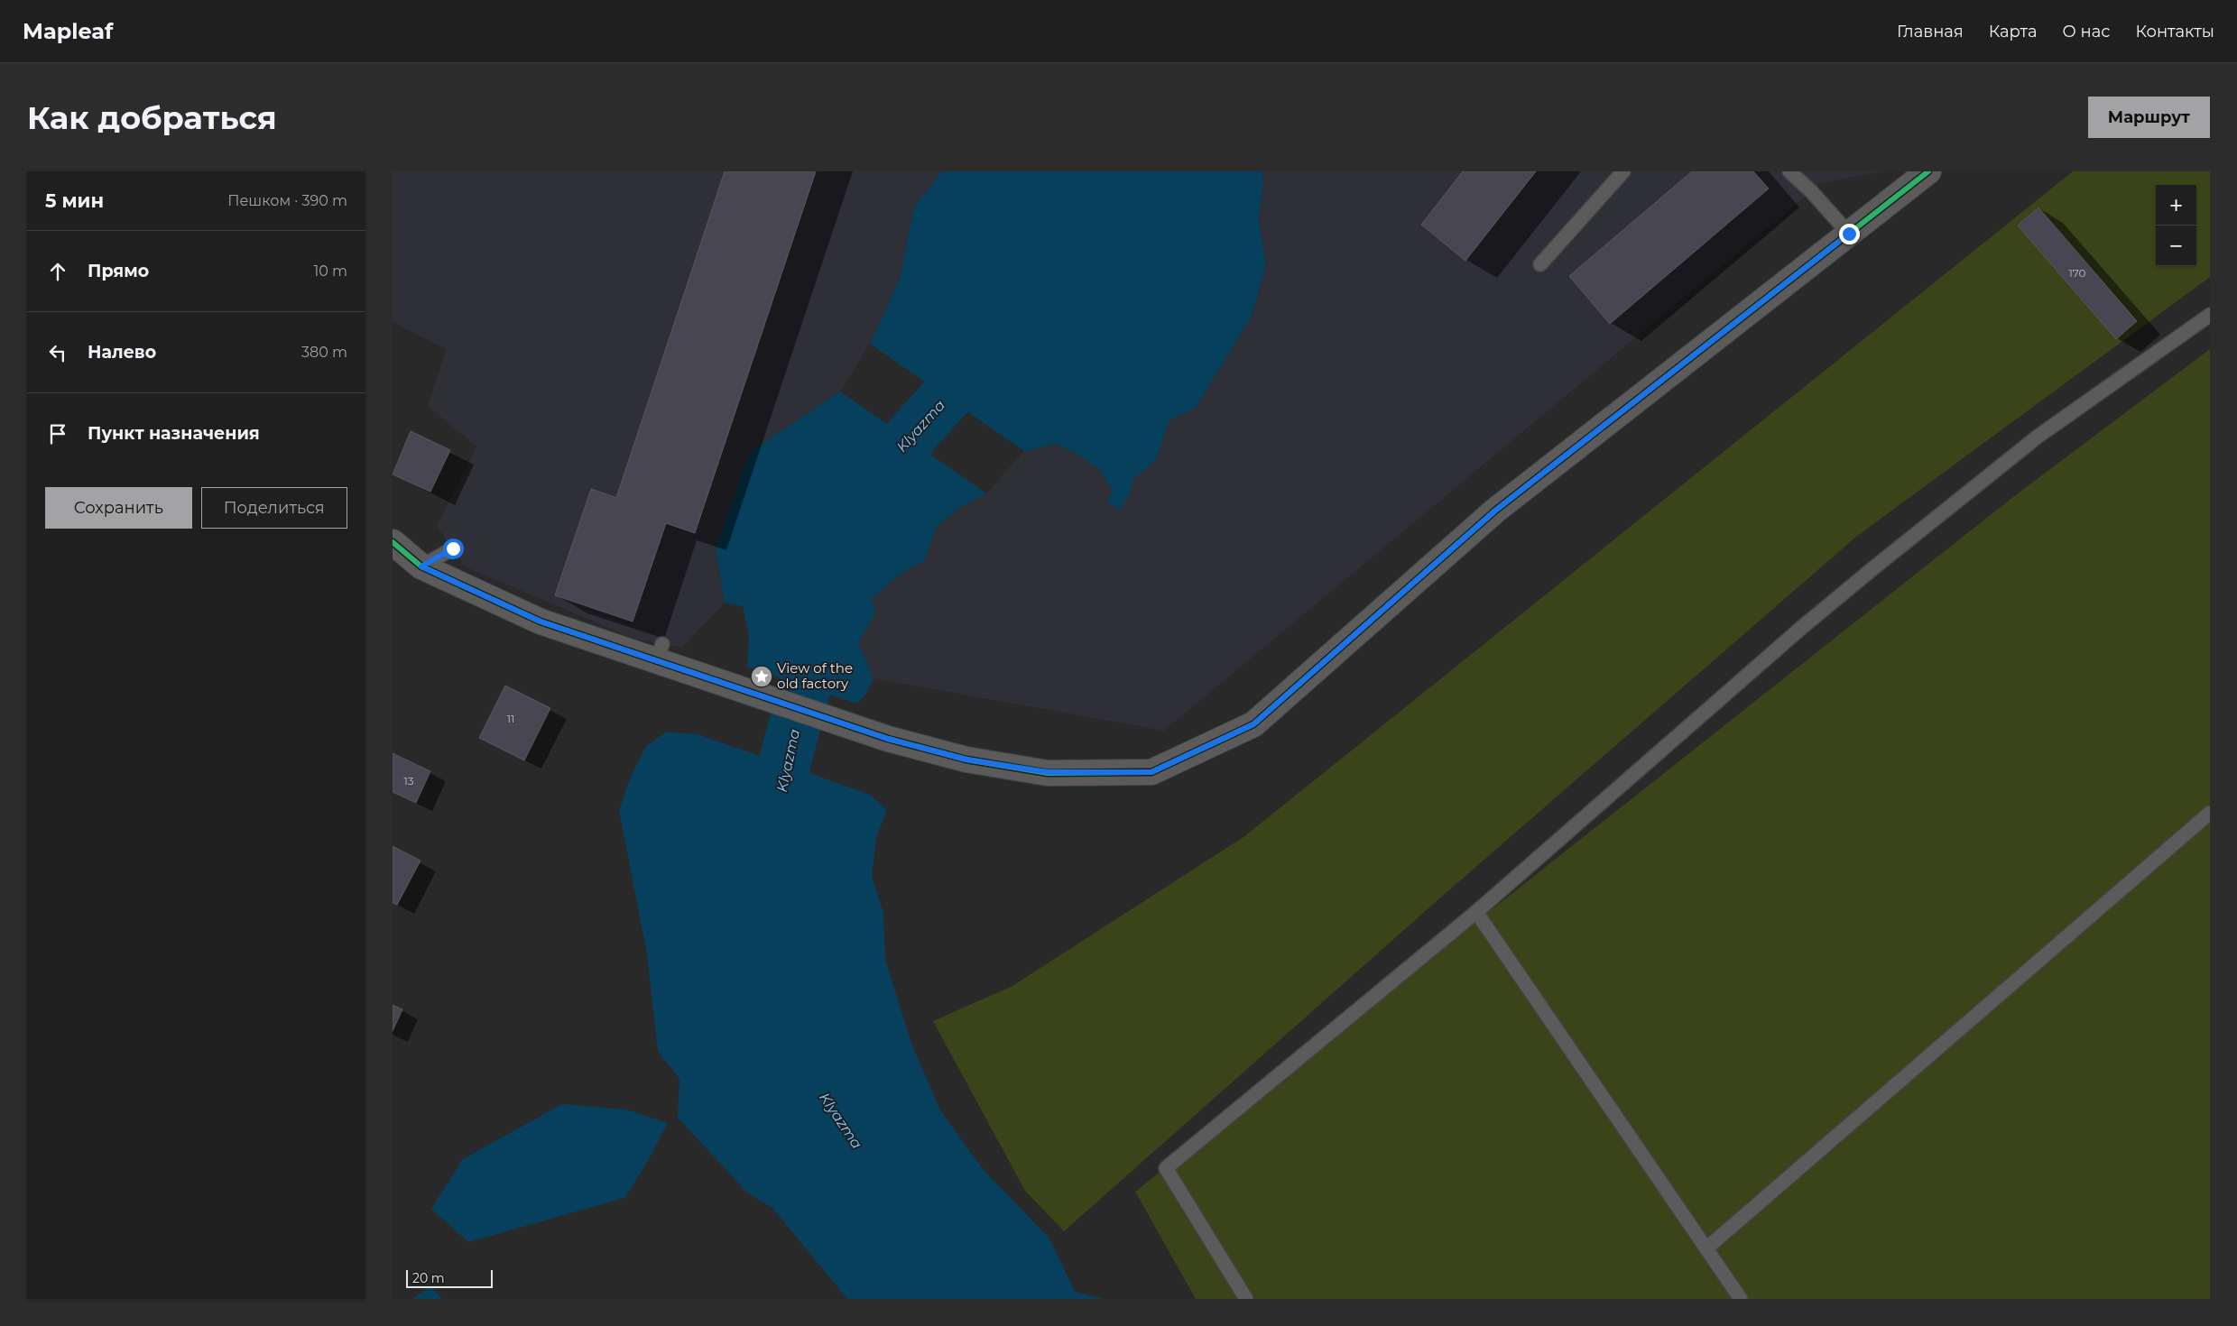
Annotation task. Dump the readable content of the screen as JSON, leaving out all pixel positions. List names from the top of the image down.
{
  "water": ["Klyazma"],
  "places": {
    "place": ["View of the old factory"]
  },
  "house_numbers": ["170", "11", "13"],
  "scale_bar": "20 m",
  "page": {
    "header": "Mapleaf",
    "nav": [
      "Главная",
      "Карта",
      "О нас",
      "Контакты"
    ],
    "buttons": [
      "Маршрут",
      ["Сохранить", "Поделиться"]
    ],
    "title": "Как добраться",
    "heading": ["5 мин", "Пешком · 390 m"],
    "map_buttons": ["+", "−"],
    "list": [
      ["Прямо", "10 m"],
      ["Налево", "380 m"],
      "Пункт назначения"
    ],
    "scale": "20 m"
  }
}
